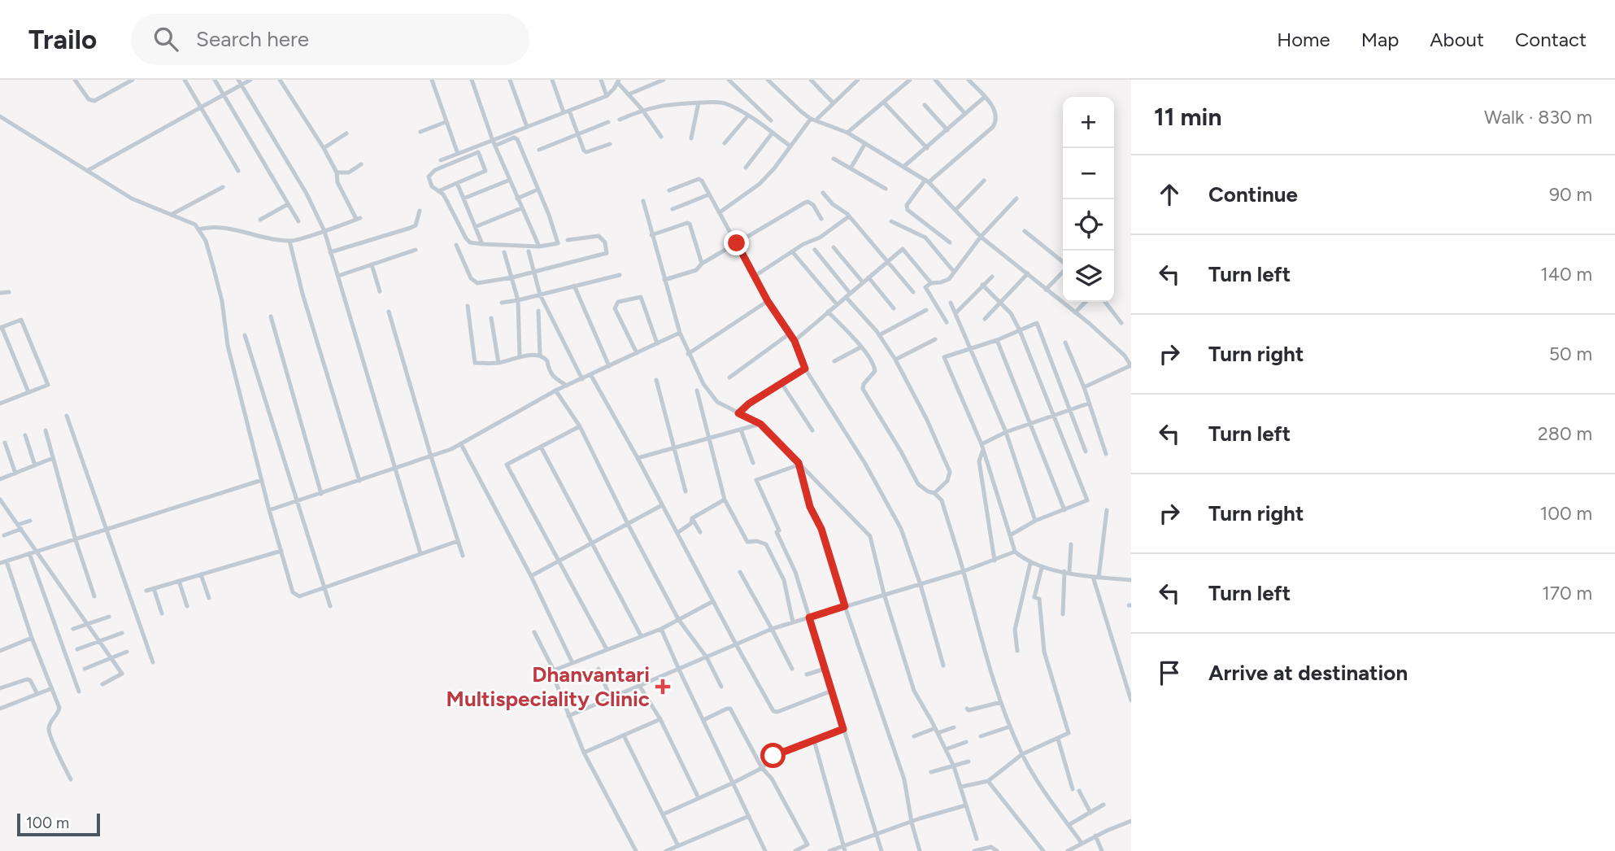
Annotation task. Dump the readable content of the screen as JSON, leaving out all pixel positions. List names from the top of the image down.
{
  "places": {
    "health": ["Dhanvantari Multispeciality Clinic"]
  },
  "scale_bar": "100 m",
  "page": {
    "header": "Trailo",
    "search": "Search here",
    "nav": [
      "Home",
      "Map",
      "About",
      "Contact"
    ],
    "heading": ["11 min", "Walk · 830 m"],
    "map_buttons": ["+", "−"],
    "list": [
      ["Continue", "90 m"],
      ["Turn left", "140 m"],
      ["Turn right", "50 m"],
      ["Turn left", "280 m"],
      ["Turn right", "100 m"],
      ["Turn left", "170 m"],
      "Arrive at destination"
    ],
    "scale": "100 m"
  }
}
